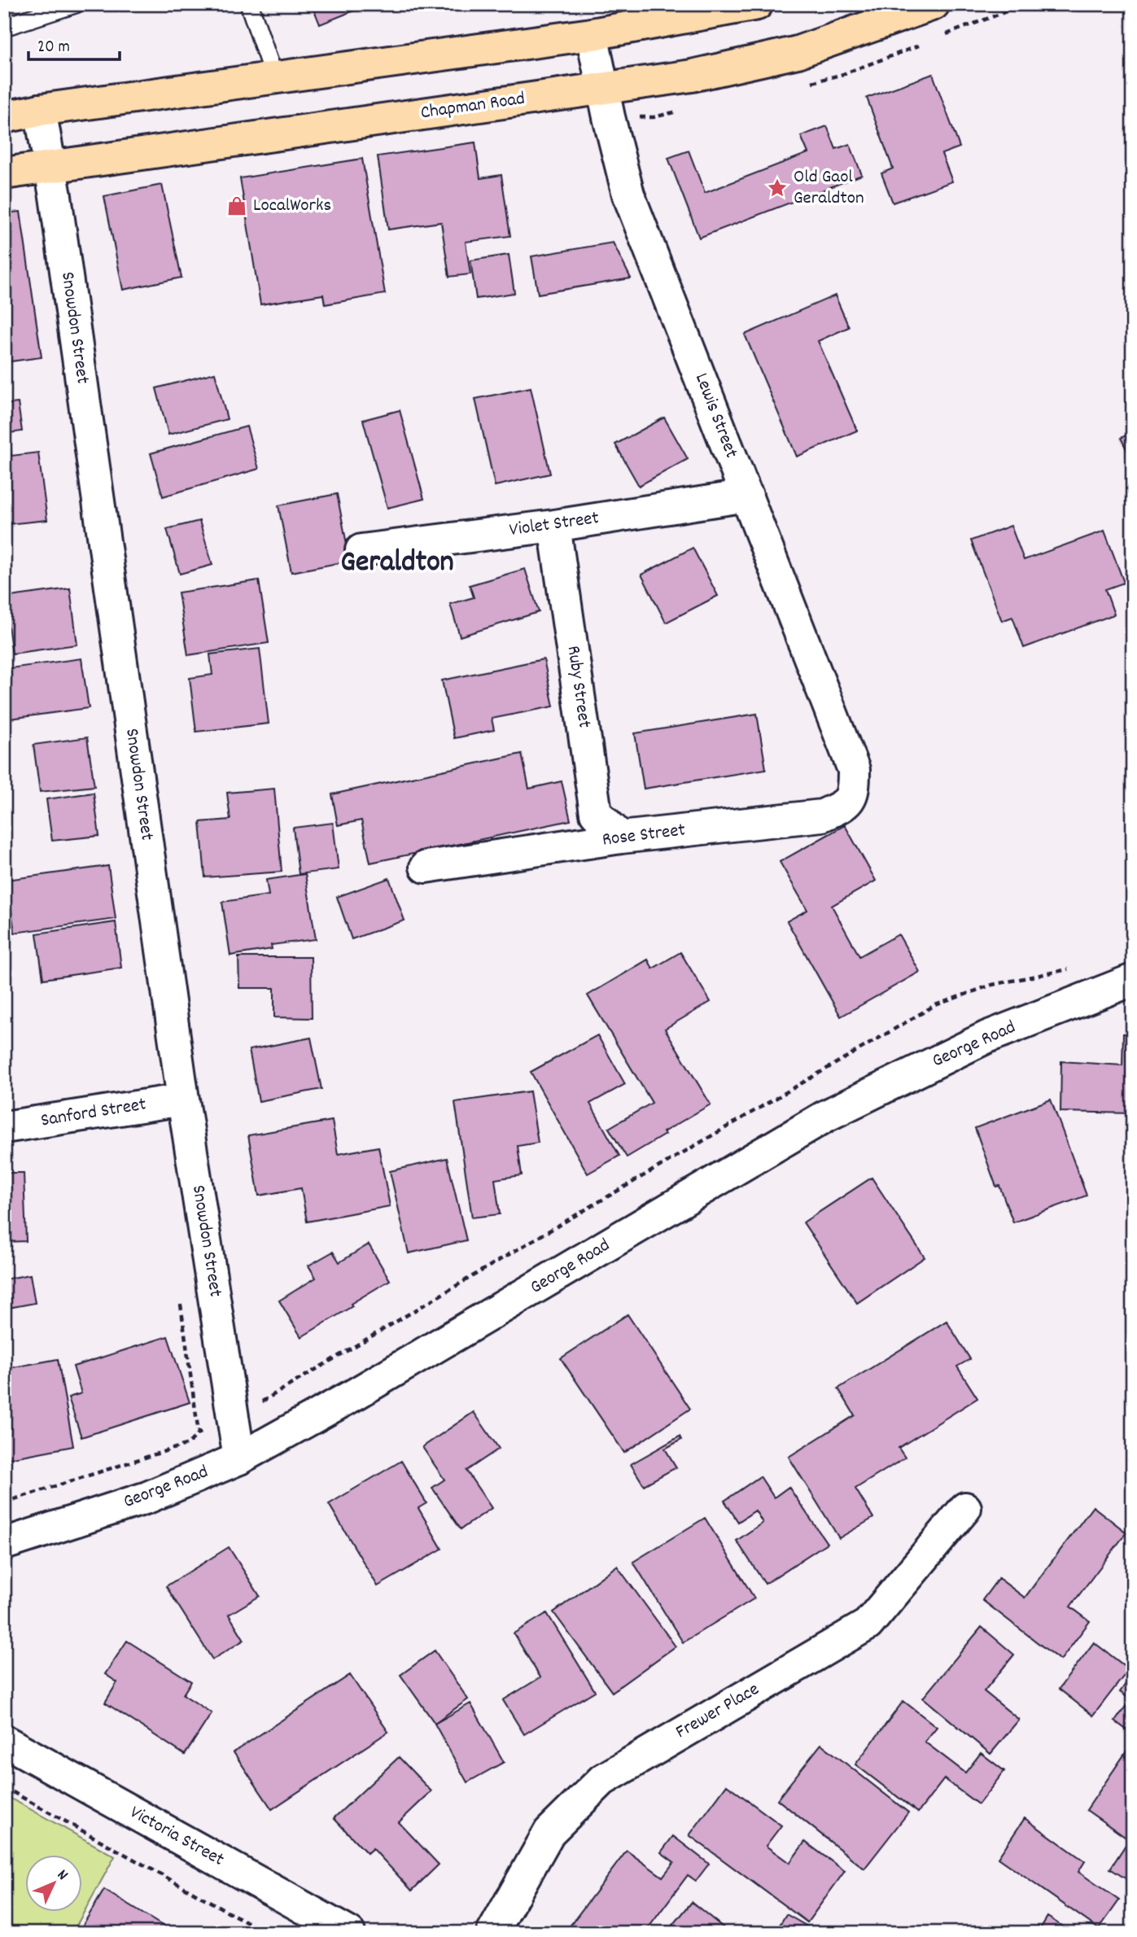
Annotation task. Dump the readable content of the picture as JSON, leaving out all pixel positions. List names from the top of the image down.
{
  "streets": {
    "main road": ["Chapman Road"],
    "street": [
      "Snowdon Street",
      "Lewis Street",
      "Violet Street",
      "Ruby Street",
      "Rose Street",
      "George Road",
      "Sanford Street",
      "Frewer Place",
      "Victoria Street"
    ]
  },
  "crossings": [
    ["Chapman Road", "Snowdon Street"],
    ["Chapman Road", "Lewis Street"],
    ["Snowdon Street", "George Road"],
    ["Snowdon Street", "Sanford Street"],
    ["Lewis Street", "Violet Street"],
    ["Lewis Street", "Rose Street"],
    ["Violet Street", "Ruby Street"],
    ["Ruby Street", "Rose Street"]
  ],
  "districts": ["Geraldton"],
  "places": {
    "place": ["Old Gaol Geraldton"],
    "shop": ["LocalWorks"]
  },
  "scale_bar": "20 m",
  "north": "top right"
}
